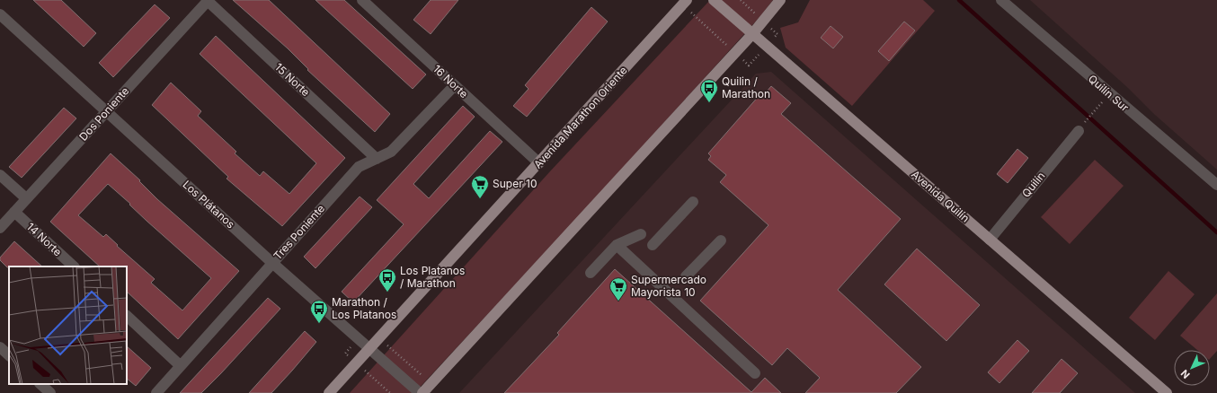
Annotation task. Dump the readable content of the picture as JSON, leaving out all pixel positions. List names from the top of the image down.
{
  "streets": {
    "main road": ["Avenida Marathon Oriente", "Avenida Quilín"],
    "street": [
      "15 Norte",
      "16 Norte",
      "Quilín Sur",
      "Dos Poniente",
      "Quilín",
      "Los Plátanos",
      "Tres Poniente",
      "14 Norte"
    ]
  },
  "crossings": [
    ["15 Norte", "Dos Poniente"],
    ["15 Norte", "Tres Poniente"],
    ["16 Norte", "Avenida Marathon Oriente"],
    ["16 Norte", "Tres Poniente"],
    ["Dos Poniente", "Los Plátanos"],
    ["Dos Poniente", "14 Norte"],
    ["Avenida Marathon Oriente", "Los Plátanos"],
    ["Quilín", "Avenida Quilín"],
    ["Los Plátanos", "Tres Poniente"]
  ],
  "places": {
    "bus stop": ["Quilin / Marathon", "Los Platanos / Marathon", "Marathon / Los Platanos"],
    "supermarket": ["Super 10", "Supermercado Mayorista 10"]
  },
  "north": "bottom left"
}
